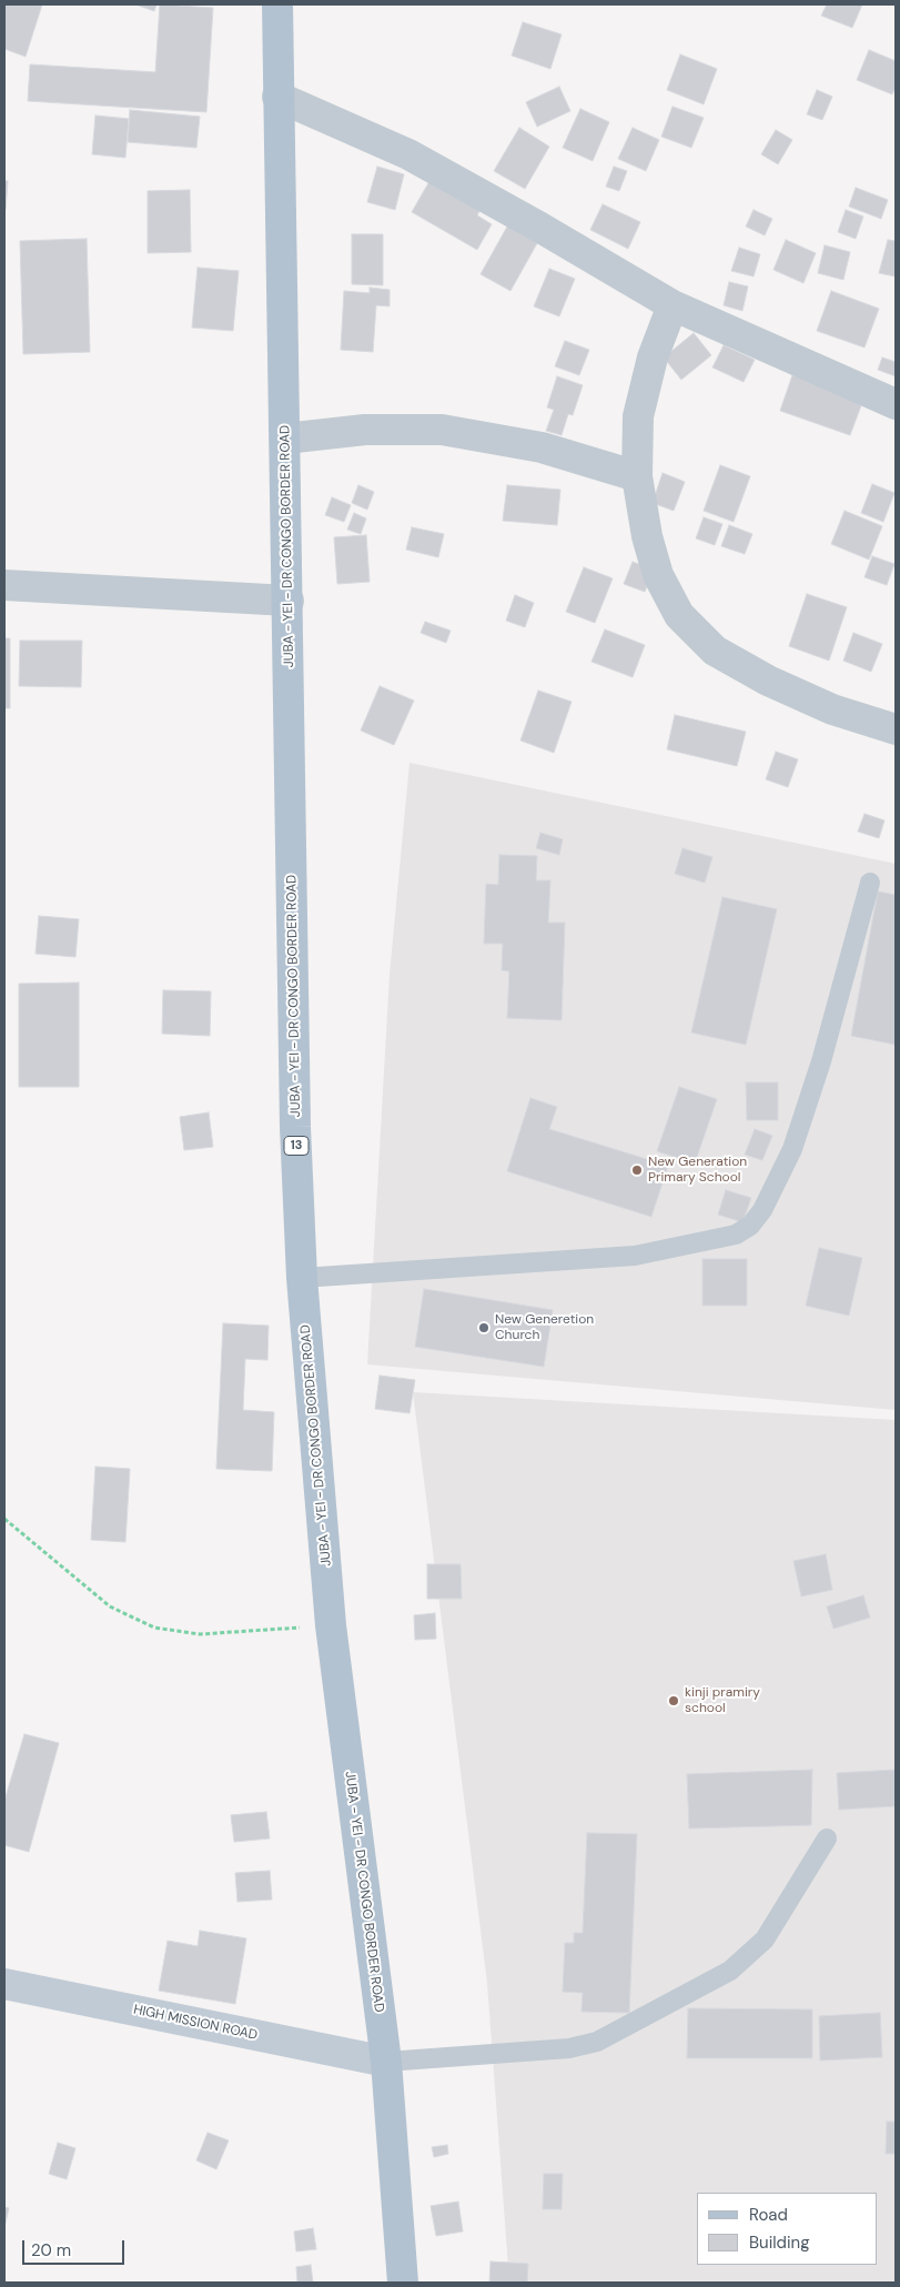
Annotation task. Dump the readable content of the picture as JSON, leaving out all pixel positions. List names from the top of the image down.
{
  "streets": {
    "main road": ["JUBA - YEI - DR CONGO BORDER ROAD", "13"],
    "street": ["HIGH MISSION ROAD"]
  },
  "crossings": [
    ["JUBA - YEI - DR CONGO BORDER ROAD", "HIGH MISSION ROAD"]
  ],
  "places": ["New Generation Primary School", "New Generetion Church", "kinji pramiry school"],
  "legend": ["Road", "Building"],
  "scale_bar": "20 m"
}
